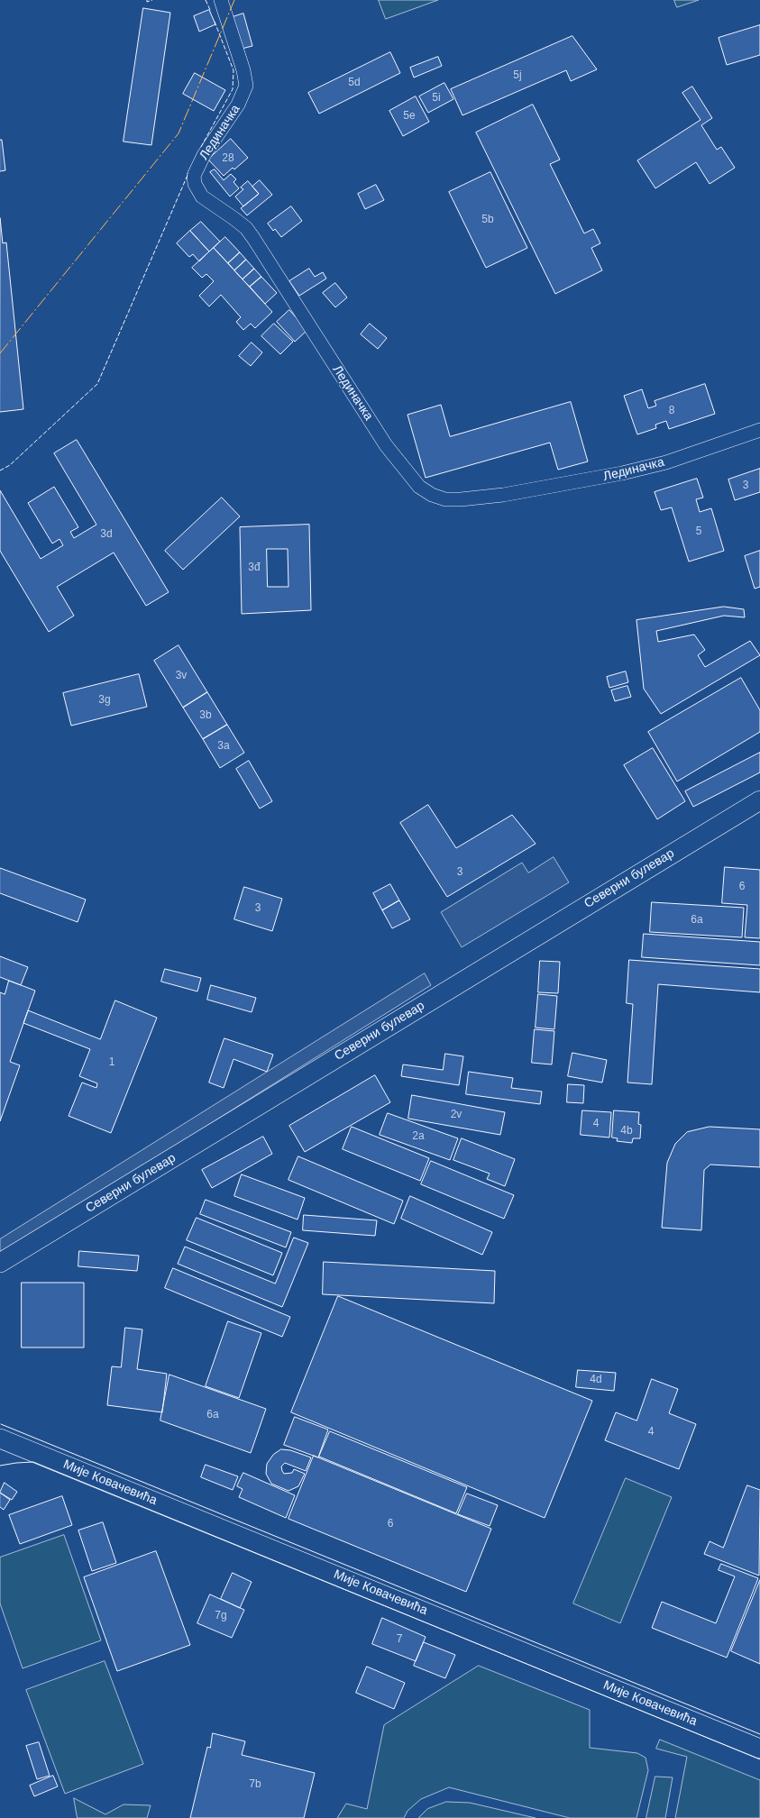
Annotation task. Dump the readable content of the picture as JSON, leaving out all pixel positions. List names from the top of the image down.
{
  "streets": {
    "street": ["Лединачка", "Северни булевар", "Мије Ковачевића"]
  },
  "house_numbers": [
    "5j",
    "5d",
    "5i",
    "5e",
    "28",
    "5b",
    "8",
    "3",
    "5",
    "3d",
    "3đ",
    "3v",
    "3g",
    "3b",
    "3a",
    "3",
    "6",
    "3",
    "6a",
    "1",
    "2v",
    "4",
    "4b",
    "2a",
    "4d",
    "6a",
    "4",
    "6",
    "7g",
    "7",
    "7b"
  ]
}
